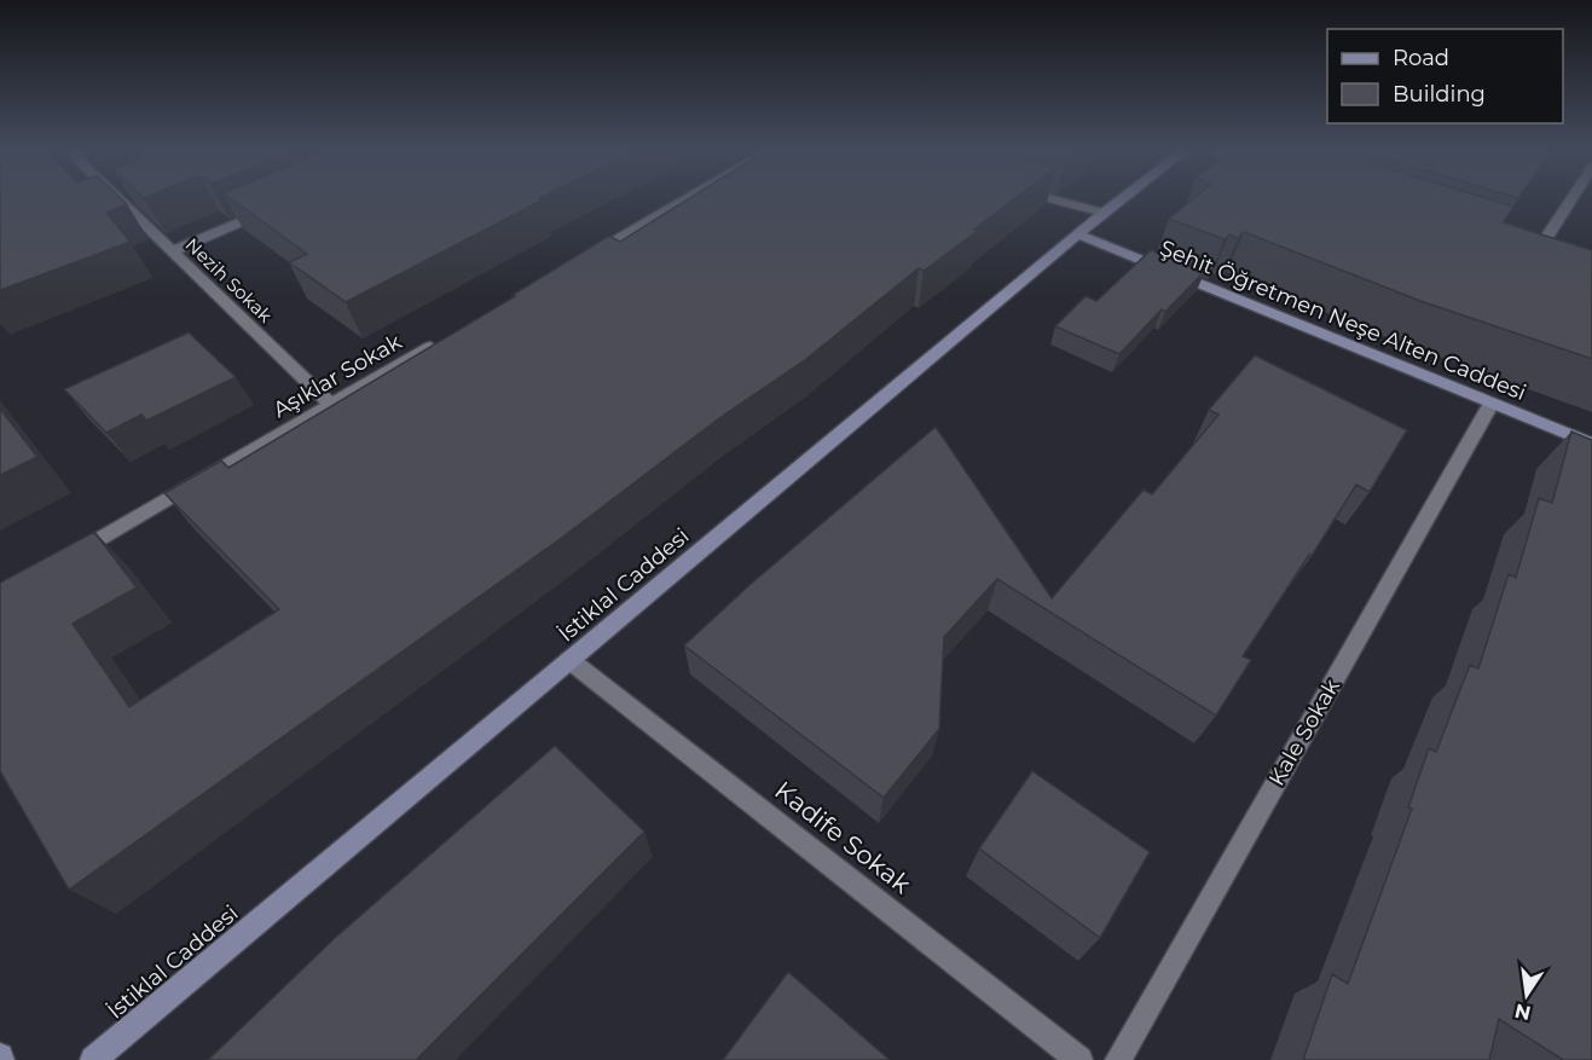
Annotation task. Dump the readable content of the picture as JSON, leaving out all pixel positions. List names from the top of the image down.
{
  "streets": {
    "street": [
      "Nezih Sokak",
      "Şehit Öğretmen Neşe Alten Caddesi",
      "Aşıklar Sokak",
      "İstiklal Caddesi",
      "Kale Sokak",
      "Kadife Sokak"
    ]
  },
  "crossings": [
    ["Nezih Sokak", "Aşıklar Sokak"],
    ["Şehit Öğretmen Neşe Alten Caddesi", "İstiklal Caddesi"],
    ["Şehit Öğretmen Neşe Alten Caddesi", "Kale Sokak"],
    ["İstiklal Caddesi", "Kadife Sokak"]
  ],
  "legend": ["Road", "Building"],
  "north": "bottom"
}
